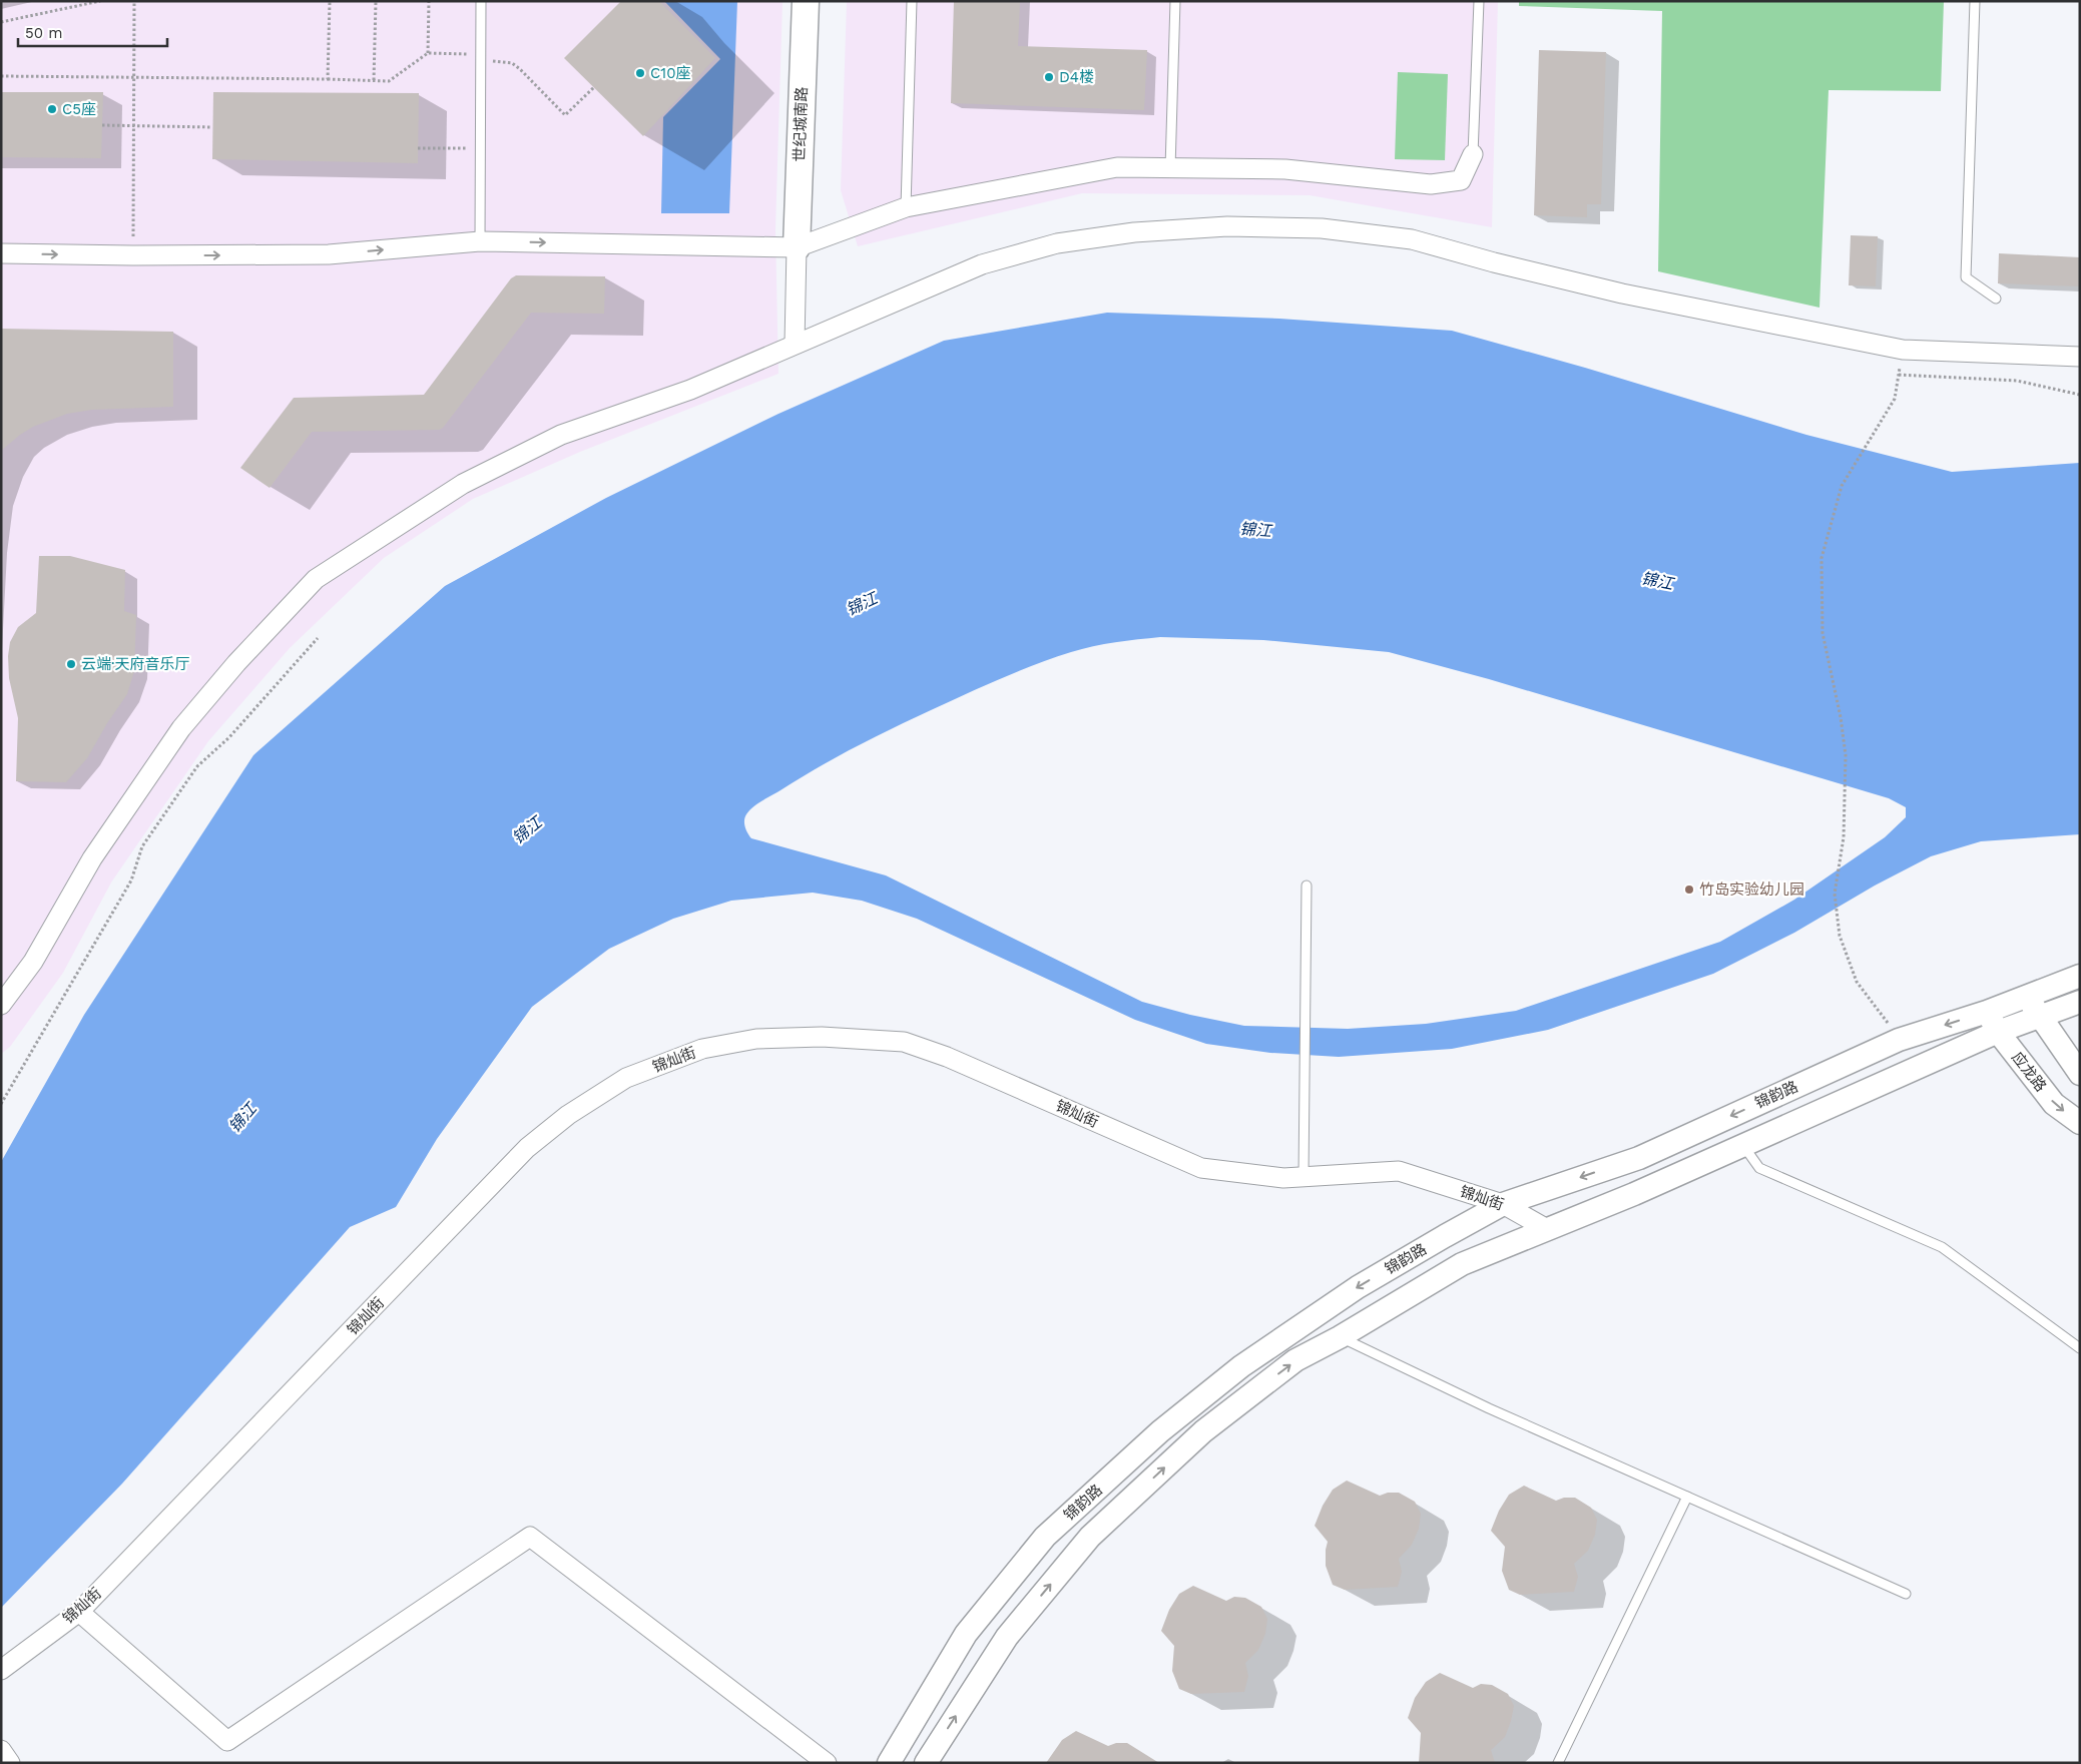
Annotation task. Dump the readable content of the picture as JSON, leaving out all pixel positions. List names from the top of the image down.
{
  "streets": {
    "main road": ["世纪城南路"],
    "street": ["锦灿街", "应龙路", "锦韵路"]
  },
  "crossings": [
    ["锦灿街", "锦韵路"],
    ["应龙路", "锦韵路"]
  ],
  "water": ["锦江"],
  "places": [
    "C10座",
    "D4楼",
    "C5座",
    "云端·天府音乐厅",
    "竹岛实验幼儿园"
  ],
  "scale_bar": "50 m"
}
